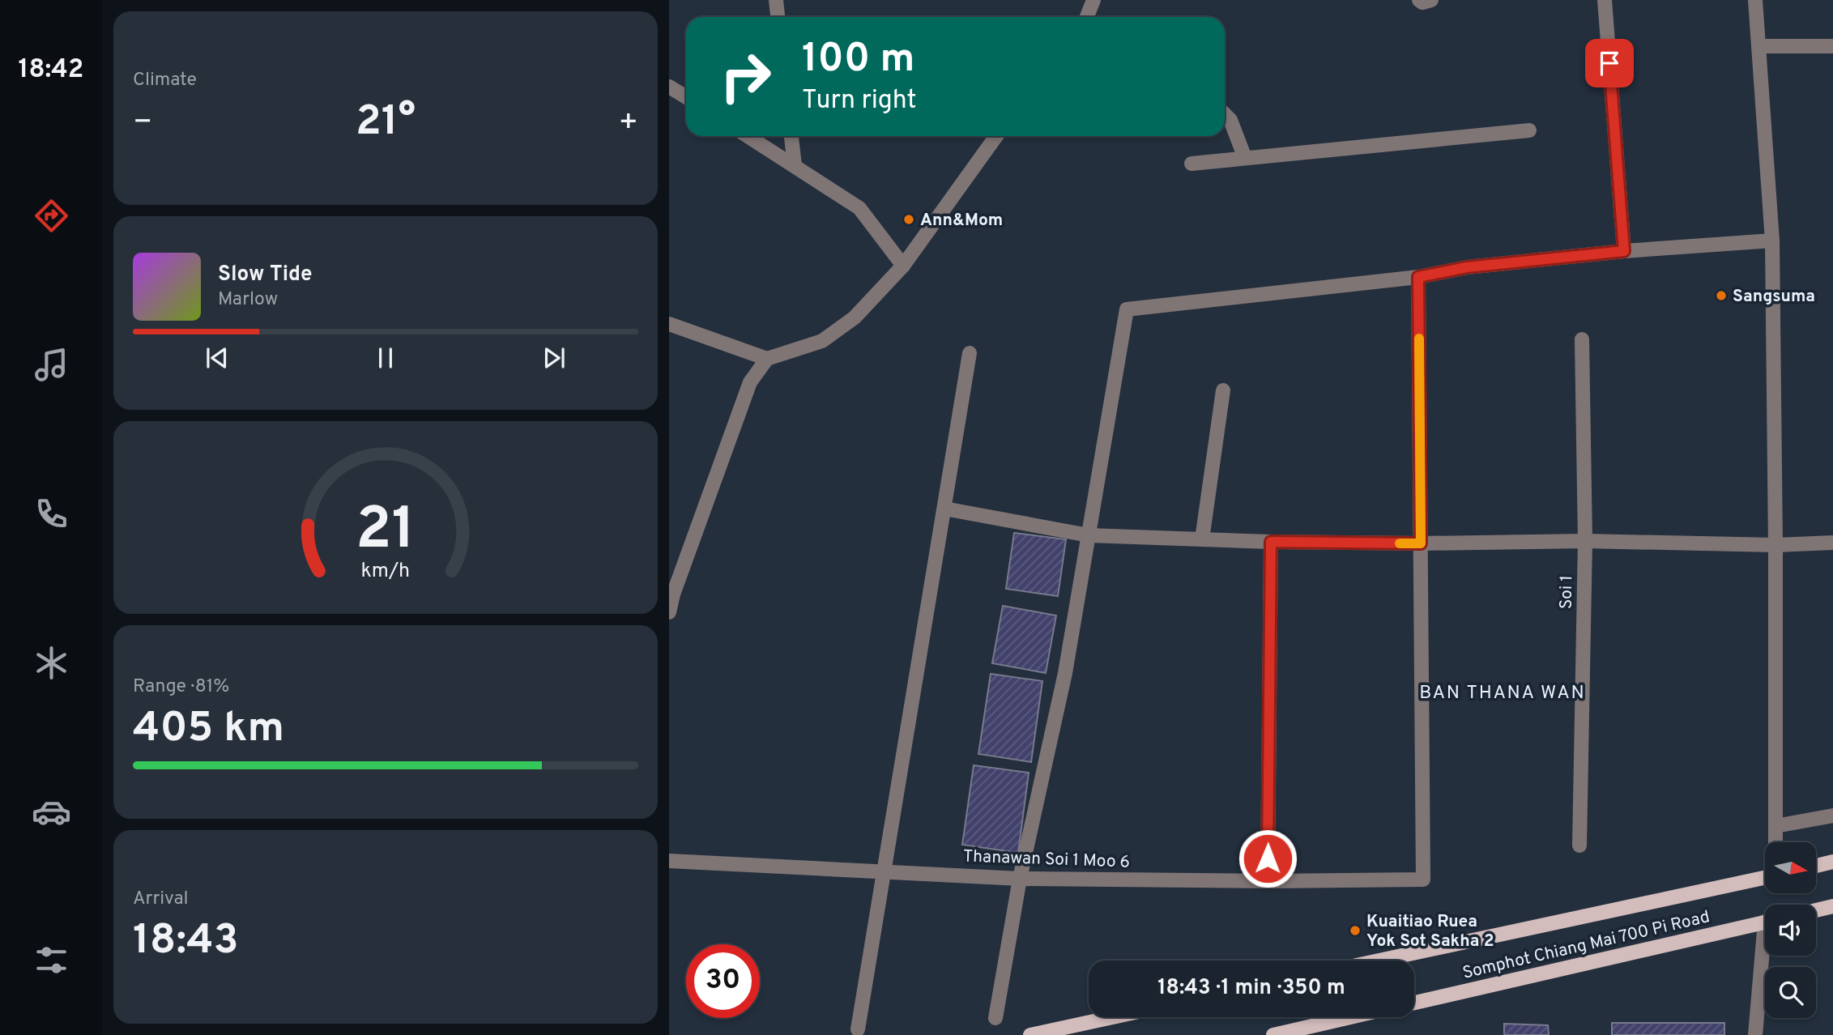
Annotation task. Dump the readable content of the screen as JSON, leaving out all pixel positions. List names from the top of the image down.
{
  "streets": {
    "main road": ["Somphot Chiang Mai 700 Pi Road"],
    "street": ["Soi 1", "Thanawan Soi 1 Moo 6"]
  },
  "districts": ["BAN THANA WAN"],
  "places": ["Ann&Mom", "Sangsuma", "Kuaitiao Ruea Yok Sot Sakha 2"],
  "north": "right",
  "page": {
    "tabs": "18:42",
    "tile": [
      "Climate",
      ["Range · 81%", "405 km"],
      ["Arrival", "18:43"]
    ],
    "turn": ["100 m", "Turn right"],
    "heat": ["−", "21°", "+"],
    "song": ["Slow Tide", "Marlow"],
    "limit": "30",
    "trip": "18:43 · 1 min · 350 m",
    "gauge": ["21", "km/h"]
  }
}
